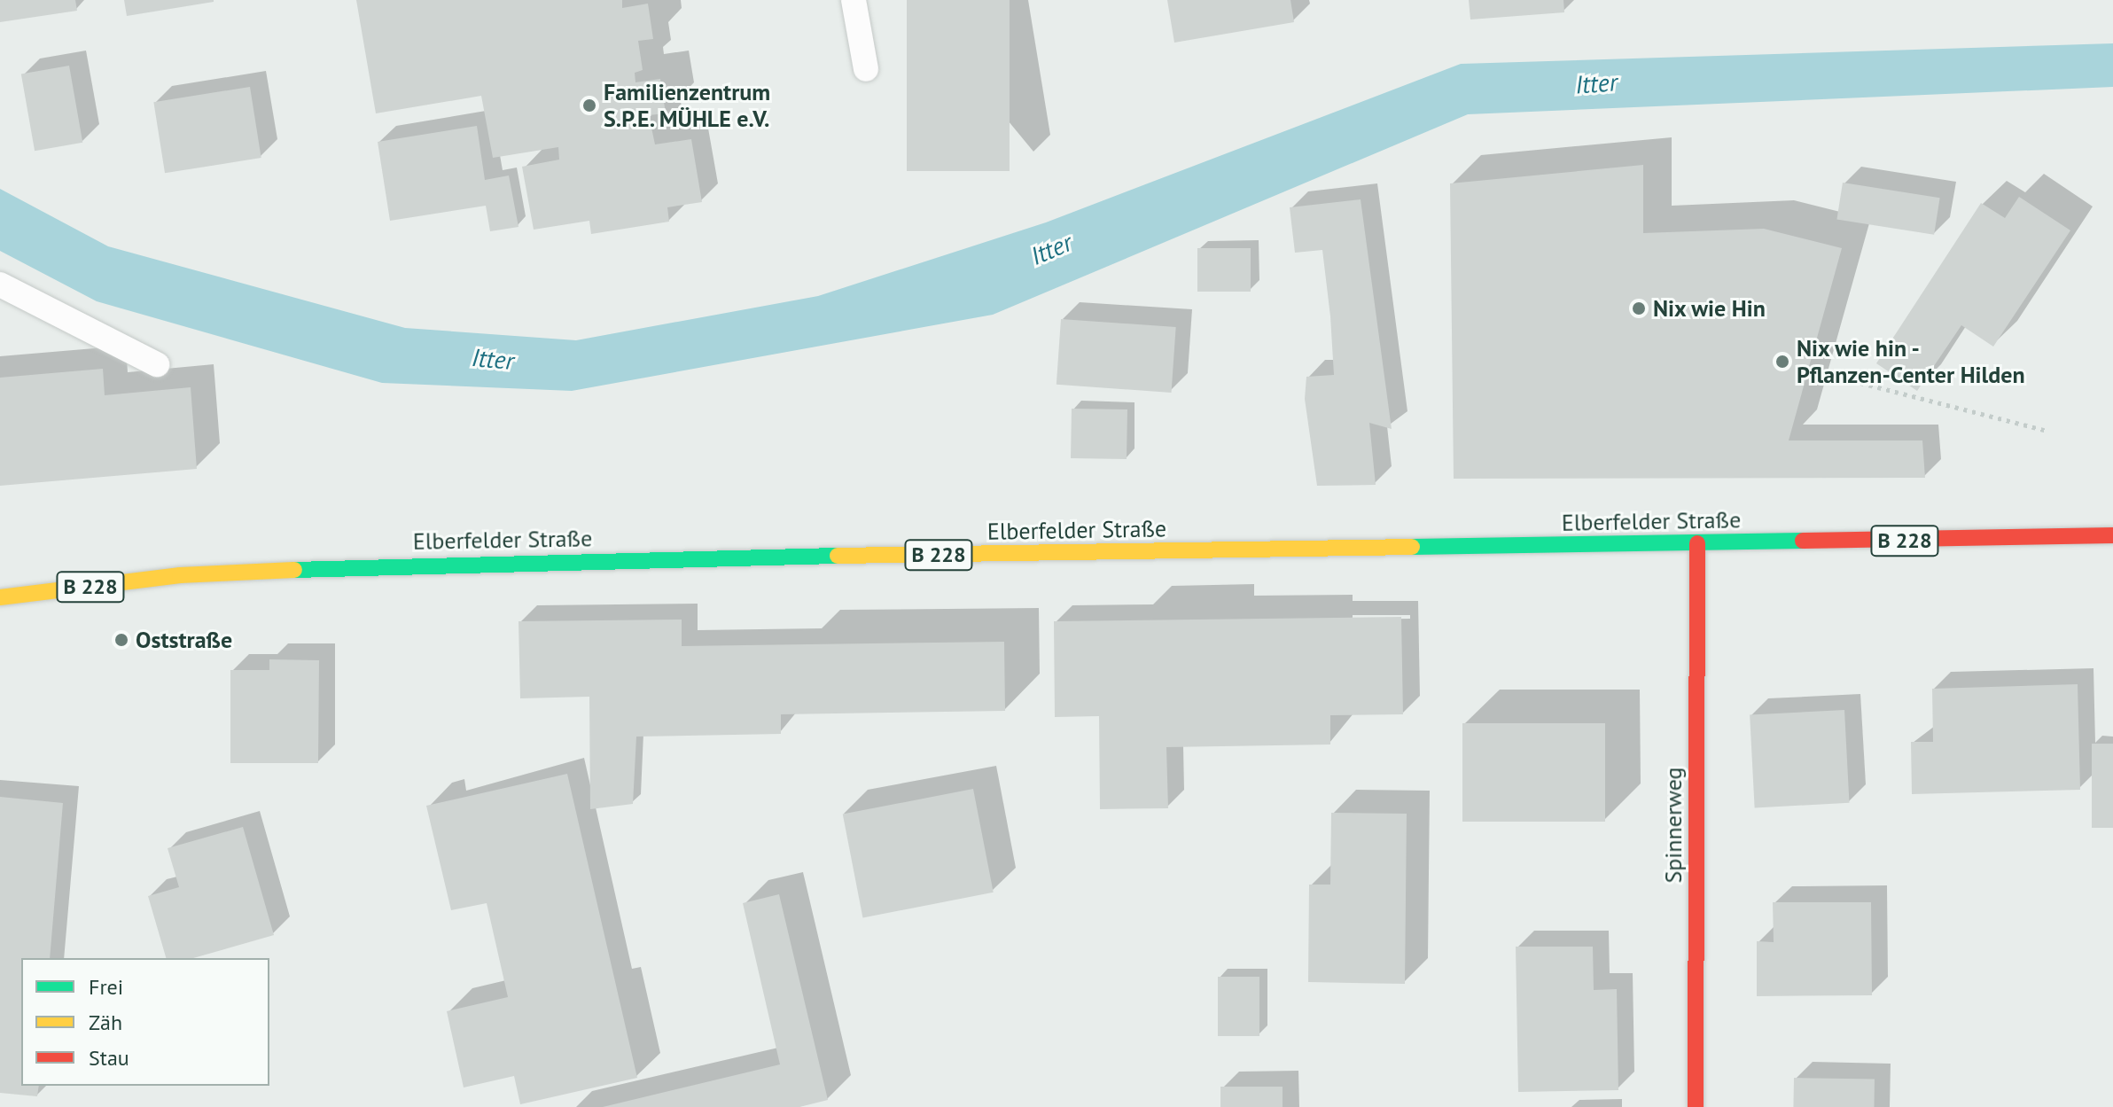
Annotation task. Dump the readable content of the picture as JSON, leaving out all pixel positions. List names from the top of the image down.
{
  "streets": {
    "main road": ["Elberfelder Straße", "B 228", "Spinnerweg"]
  },
  "crossings": [
    ["Elberfelder Straße", "Spinnerweg"]
  ],
  "water": ["Itter"],
  "places": [
    "Familienzentrum S.P.E. MÜHLE e.V.",
    "Nix wie Hin",
    "Nix wie hin - Pflanzen-Center Hilden",
    "Oststraße"
  ],
  "legend": ["Frei", "Zäh", "Stau"]
}
